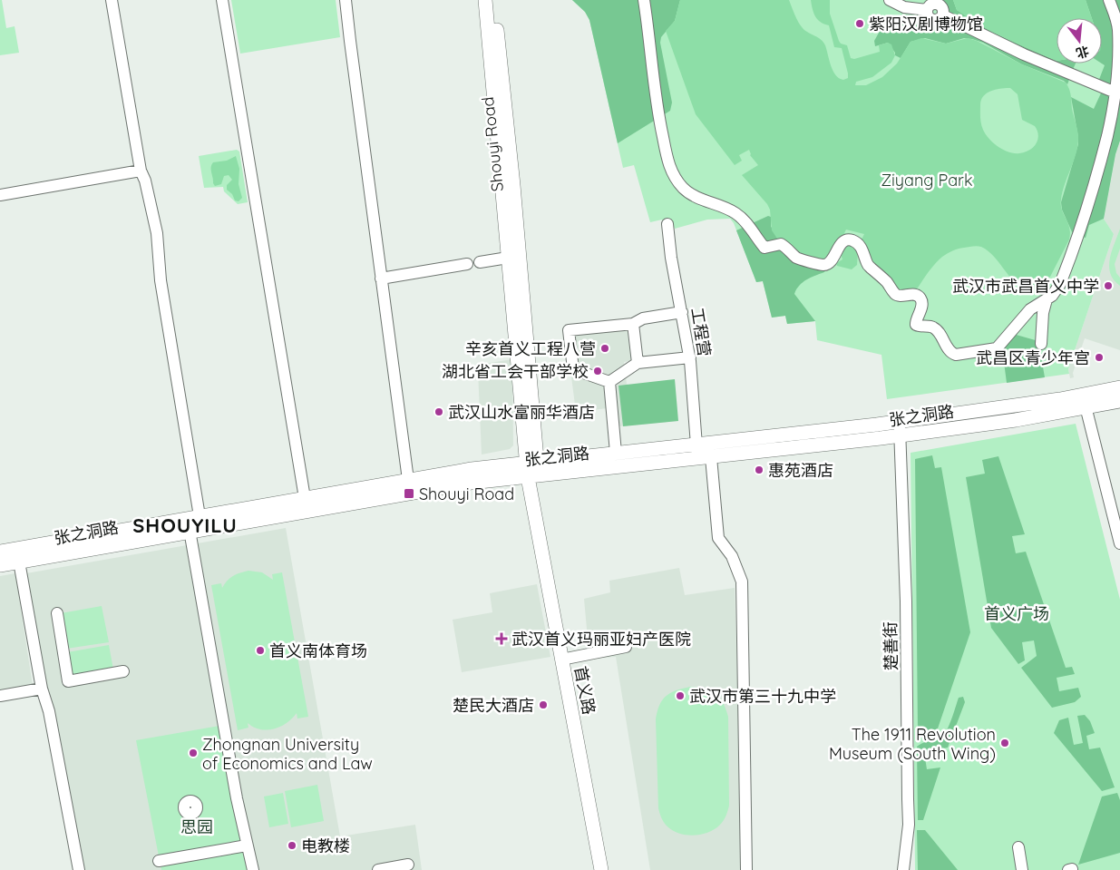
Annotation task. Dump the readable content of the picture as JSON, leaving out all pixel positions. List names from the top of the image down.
{
  "streets": {
    "main road": ["Shouyi Road", "张之洞路", "首义路"],
    "street": ["工程营", "楚善街"]
  },
  "crossings": [
    ["Shouyi Road", "张之洞路"],
    ["Shouyi Road", "首义路"],
    ["工程营", "张之洞路"],
    ["张之洞路", "楚善街"],
    ["张之洞路", "首义路"]
  ],
  "districts": ["SHOUYILU"],
  "parks": ["Ziyang Park", "首义广场", "思园"],
  "places": {
    "other": [
      "紫阳汉剧博物馆",
      "武汉市武昌首义中学",
      "辛亥首义工程八营",
      "武昌区青少年宫",
      "湖北省工会干部学校",
      "武汉山水富丽华酒店",
      "惠苑酒店",
      "首义南体育场",
      "武汉市第三十九中学",
      "楚民大酒店",
      "The 1911 Revolution Museum (South Wing)",
      "Zhongnan University of Economics and Law",
      "电教楼"
    ],
    "transit": ["Shouyi Road"],
    "health": ["武汉首义玛丽亚妇产医院"]
  },
  "north": "bottom"
}
